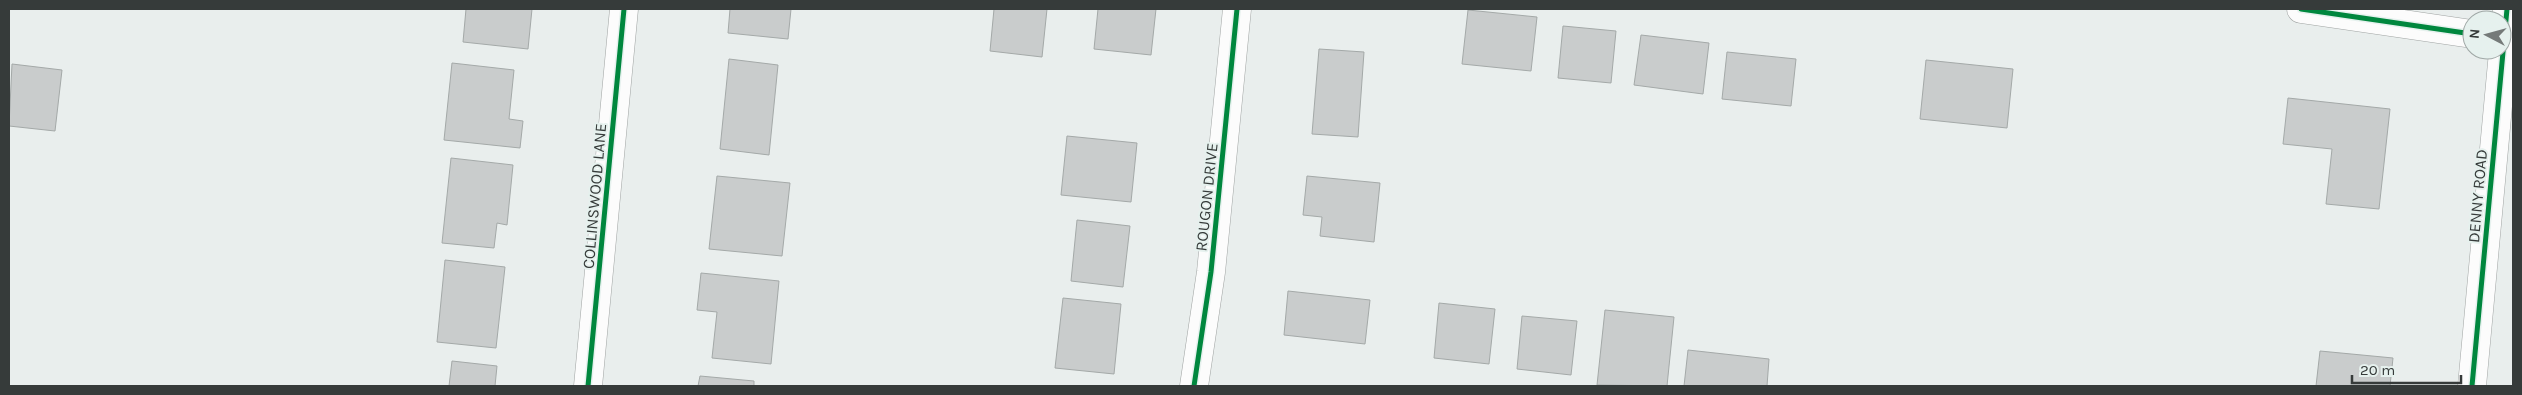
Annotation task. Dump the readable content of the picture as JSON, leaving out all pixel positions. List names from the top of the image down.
{
  "streets": {
    "street": ["COLLINSWOOD LANE", "DENNY ROAD", "ROUGON DRIVE"]
  },
  "scale_bar": "20 m",
  "north": "left"
}
